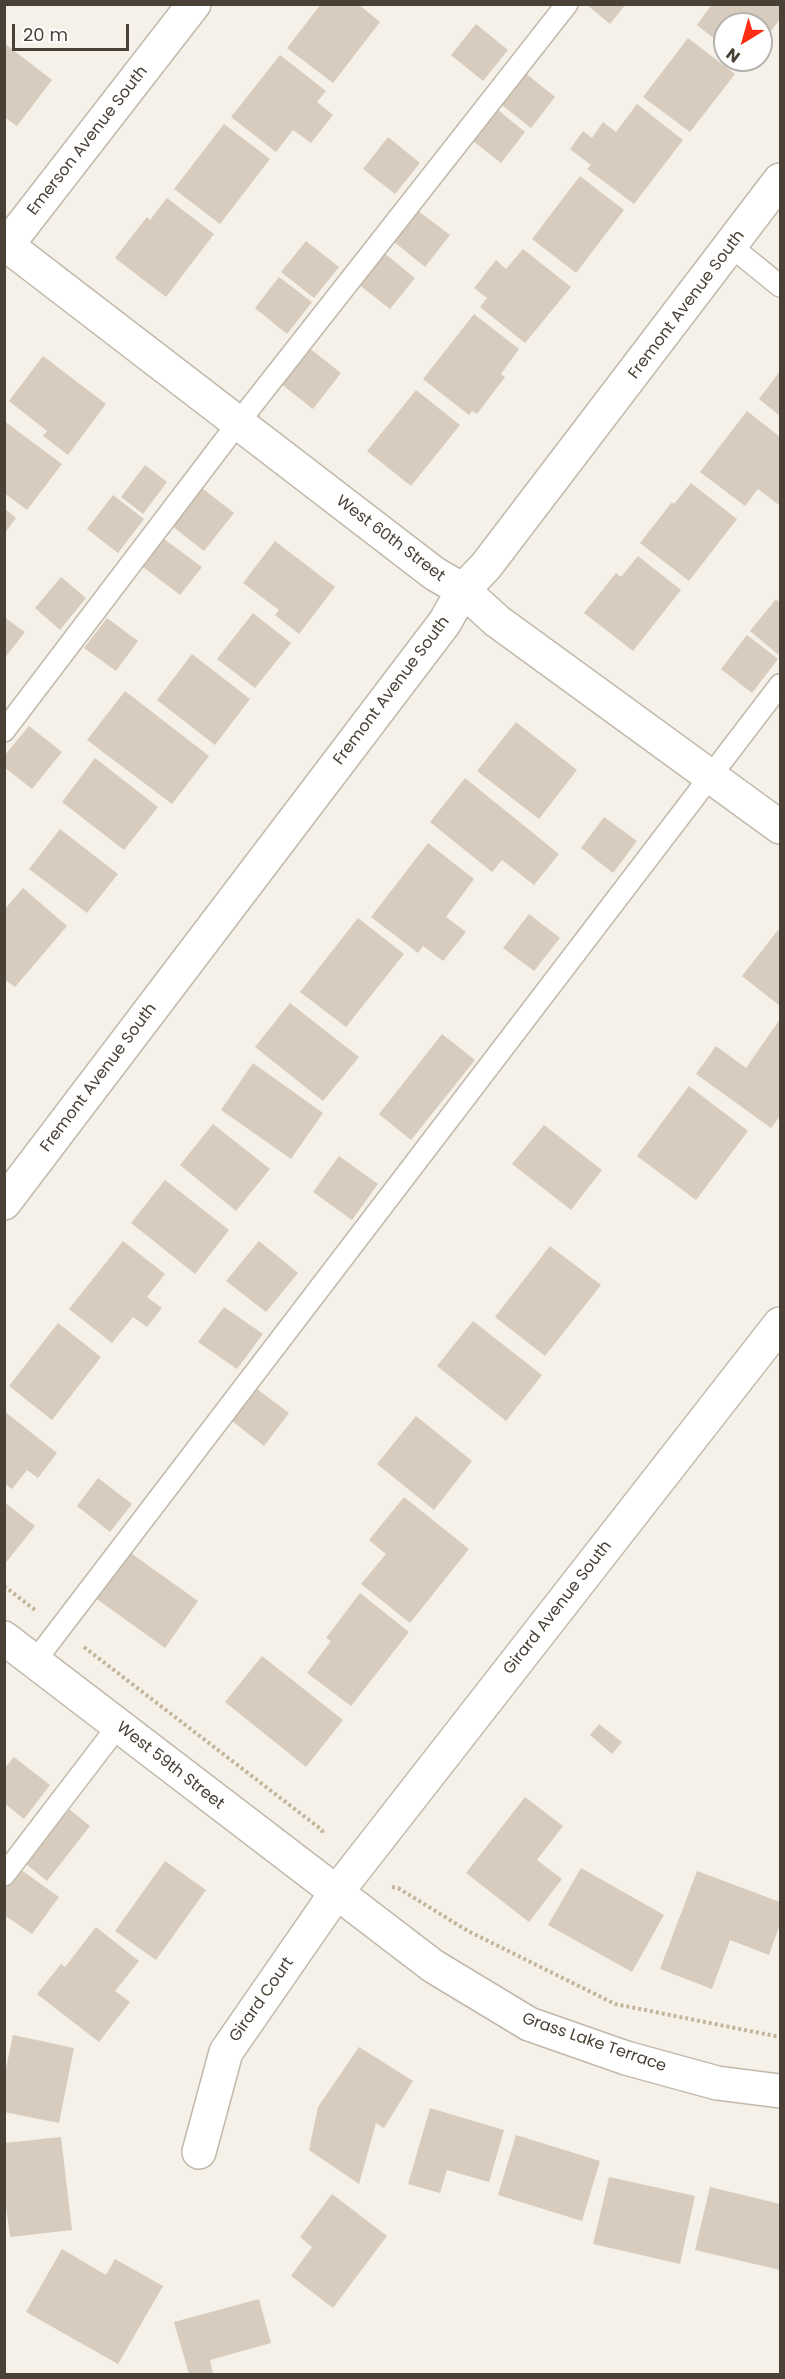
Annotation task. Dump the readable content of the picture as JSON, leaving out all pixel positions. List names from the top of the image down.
{
  "streets": {
    "street": [
      "Emerson Avenue South",
      "Fremont Avenue South",
      "West 60th Street",
      "Girard Avenue South",
      "West 59th Street",
      "Girard Court",
      "Grass Lake Terrace"
    ]
  },
  "crossings": [
    ["Emerson Avenue South", "West 60th Street"],
    ["Fremont Avenue South", "West 60th Street"],
    ["Girard Avenue South", "West 59th Street"],
    ["Girard Avenue South", "Girard Court"],
    ["Girard Avenue South", "Grass Lake Terrace"],
    ["West 59th Street", "Girard Court"],
    ["West 59th Street", "Grass Lake Terrace"],
    ["Girard Court", "Grass Lake Terrace"]
  ],
  "scale_bar": "20 m",
  "north": "bottom left"
}
